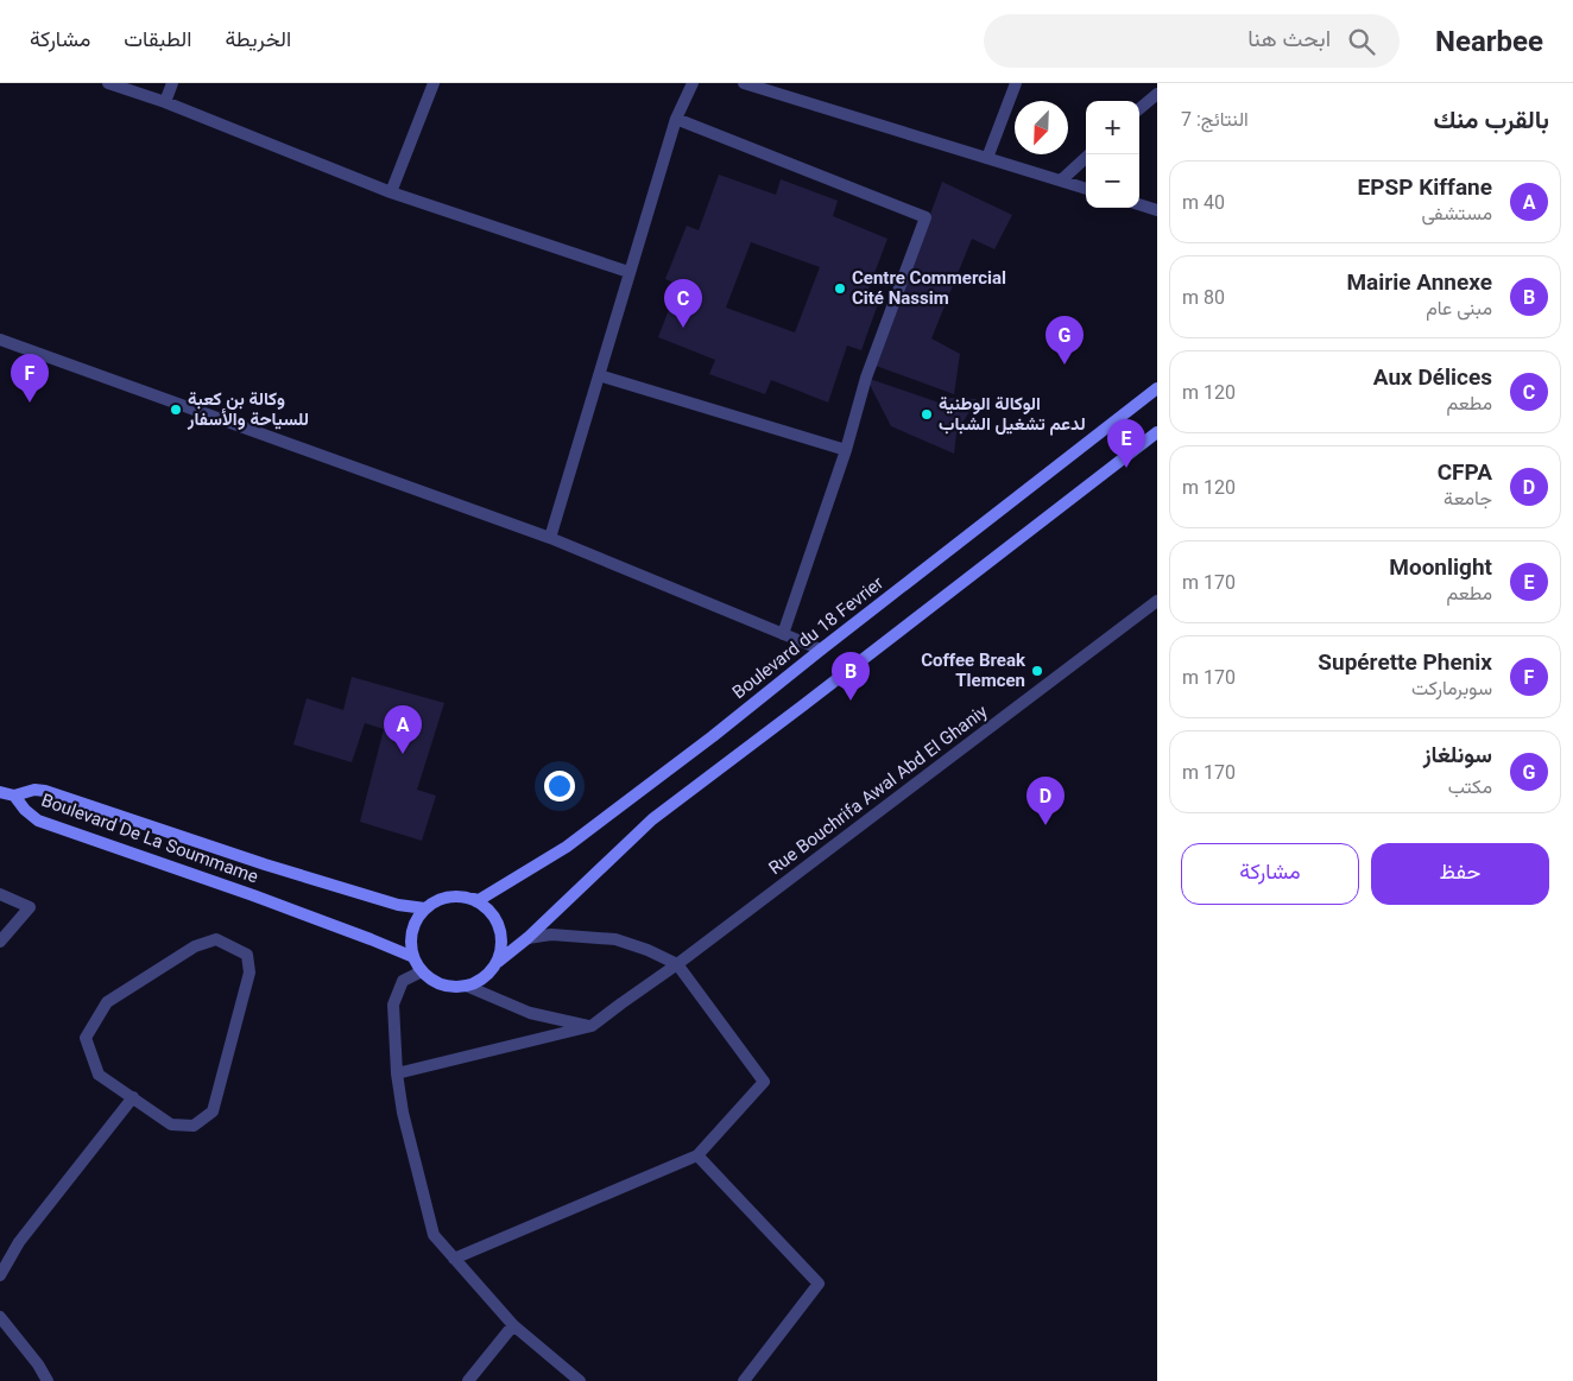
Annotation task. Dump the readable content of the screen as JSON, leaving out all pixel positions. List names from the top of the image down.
{
  "streets": {
    "main road": ["Boulevard du 18 Fevrier", "Boulevard De La Soummame"],
    "street": ["Rue Bouchrifa Awal Abd El Ghaniy"]
  },
  "crossings": [
    ["Boulevard du 18 Fevrier", "Boulevard De La Soummame"]
  ],
  "places": [
    "Centre Commercial Cité Nassim",
    "وكالة بن كعبة للسياحة والأسفار",
    "الوكالة الوطنية لدعم تشغيل الشباب",
    "Coffee Break Tlemcen"
  ],
  "north": "bottom left",
  "page": {
    "header": "Nearbee",
    "search": "ابحث هنا",
    "nav": ["الخريطة", "الطبقات", "مشاركة"],
    "heading": ["بالقرب منك", "النتائج: 7"],
    "map_buttons": ["+", "−"],
    "list": [
      {
        "mark": "A",
        "name": "EPSP Kiffane",
        "note": "مستشفى",
        "value": "40 m"
      },
      {
        "mark": "B",
        "name": "Mairie Annexe",
        "note": "مبنى عام",
        "value": "80 m"
      },
      {
        "mark": "C",
        "name": "Aux Délices",
        "note": "مطعم",
        "value": "120 m"
      },
      {
        "mark": "D",
        "name": "CFPA",
        "note": "جامعة",
        "value": "120 m"
      },
      {
        "mark": "E",
        "name": "Moonlight",
        "note": "مطعم",
        "value": "170 m"
      },
      {
        "mark": "F",
        "name": "Supérette Phenix",
        "note": "سوبرماركت",
        "value": "170 m"
      },
      {
        "mark": "G",
        "name": "سونلغاز",
        "note": "مكتب",
        "value": "170 m"
      }
    ],
    "pins": [
      "C",
      "G",
      "F",
      "E",
      "B",
      "A",
      "D"
    ],
    "buttons": ["حفظ", "مشاركة"]
  }
}
